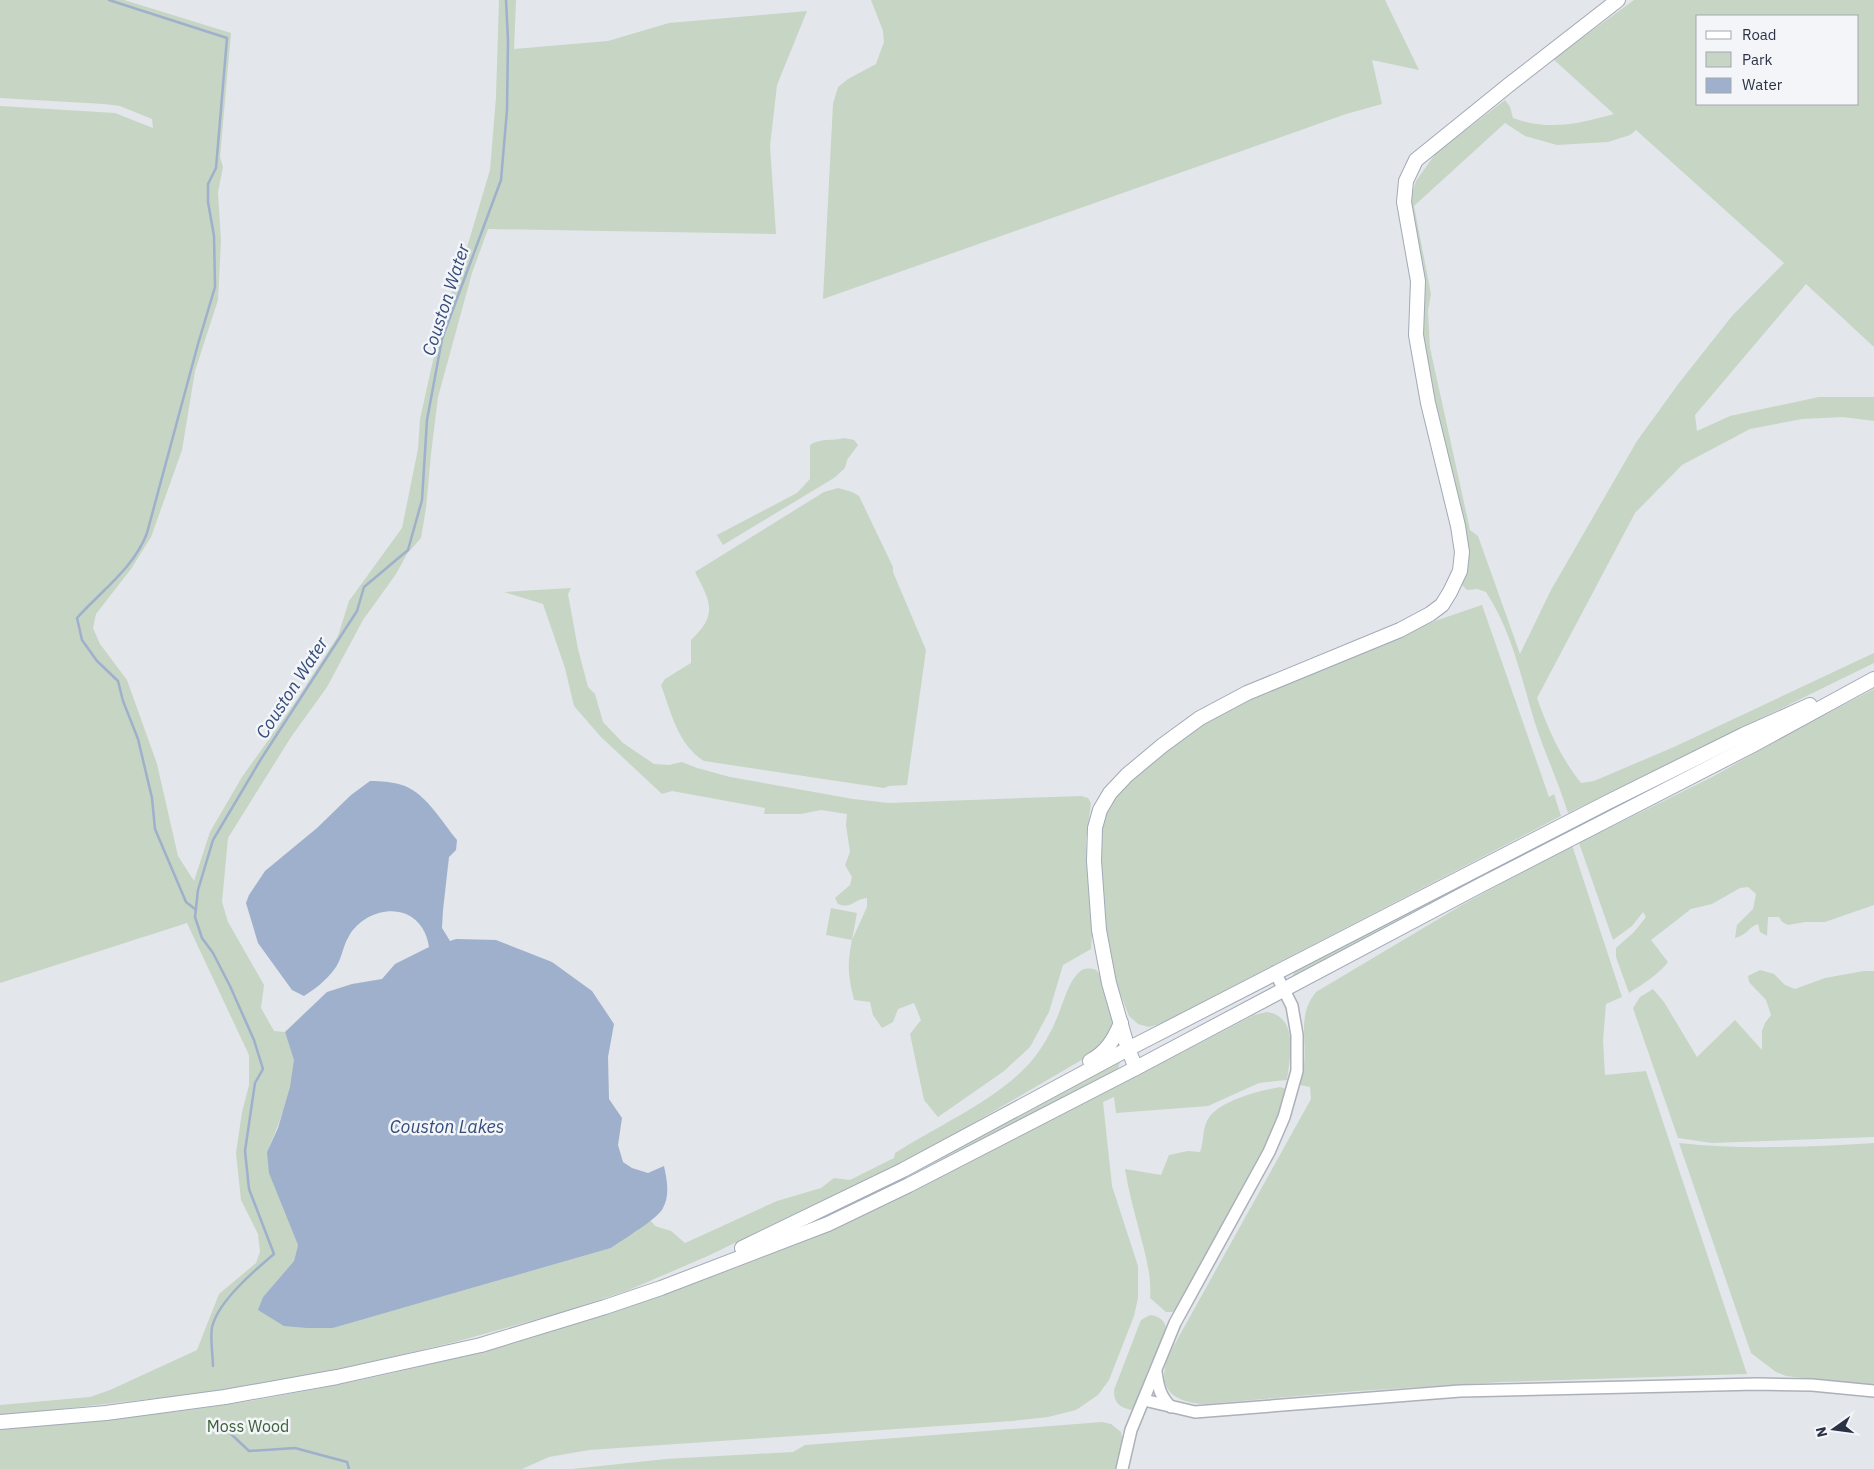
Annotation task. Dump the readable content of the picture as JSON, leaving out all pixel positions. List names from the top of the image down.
{
  "water": ["Couston Water", "Couston Lakes"],
  "parks": ["Moss Wood"],
  "legend": ["Road", "Park", "Water"],
  "north": "left"
}
